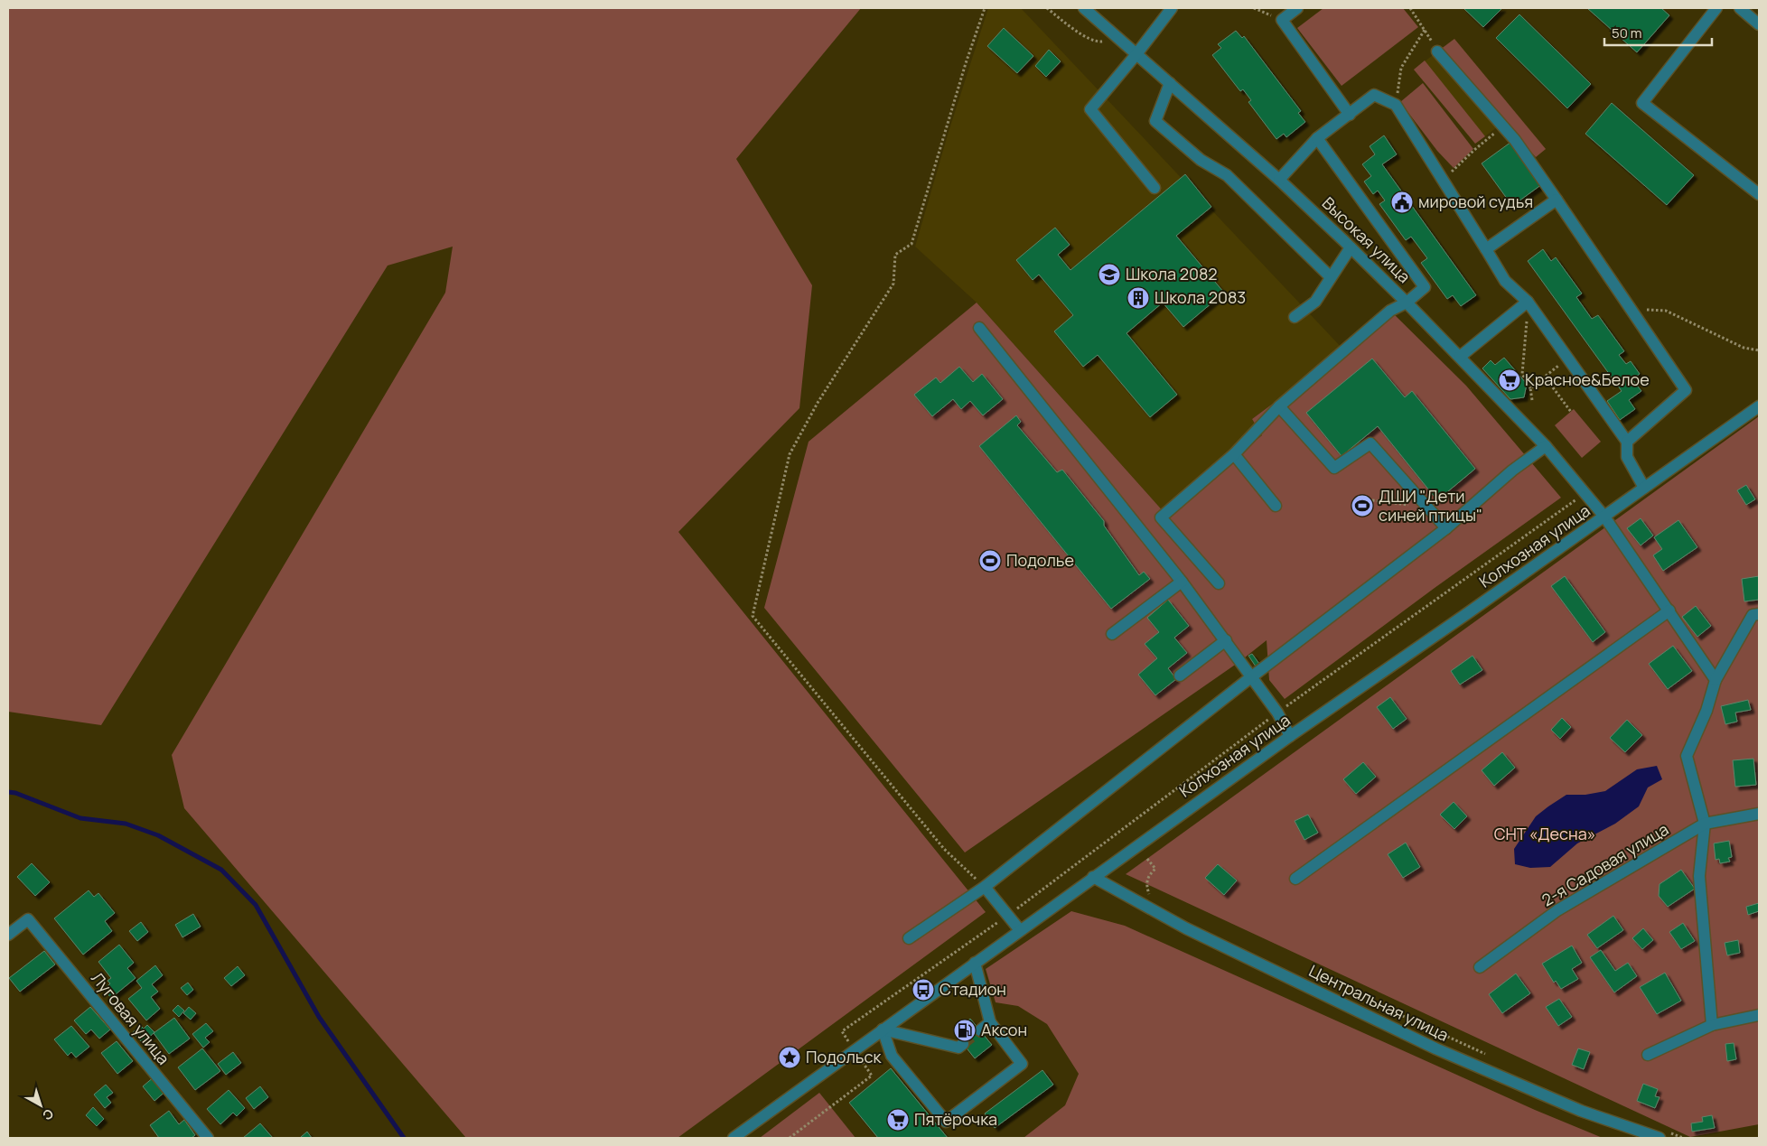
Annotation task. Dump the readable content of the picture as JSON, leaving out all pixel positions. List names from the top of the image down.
{
  "streets": {
    "street": [
      "Высокая улица",
      "Колхозная улица",
      "2-я Садовая улица",
      "Центральная улица",
      "Луговая улица"
    ]
  },
  "crossings": [
    ["Высокая улица", "Колхозная улица"],
    ["Колхозная улица", "Центральная улица"]
  ],
  "parks": ["СНТ «Десна»"],
  "places": {
    "public building": ["мировой судья"],
    "school or university": ["Школа 2082"],
    "building": ["Школа 2083"],
    "supermarket": ["Красное&Белое", "Пятёрочка"],
    "sports": ["ДШИ \"Дети синей птицы\"", "Подолье"],
    "bus stop": ["Стадион"],
    "fuel station": ["Аксон"],
    "place": ["Подольск"]
  },
  "scale_bar": "50 m",
  "north": "bottom right"
}
